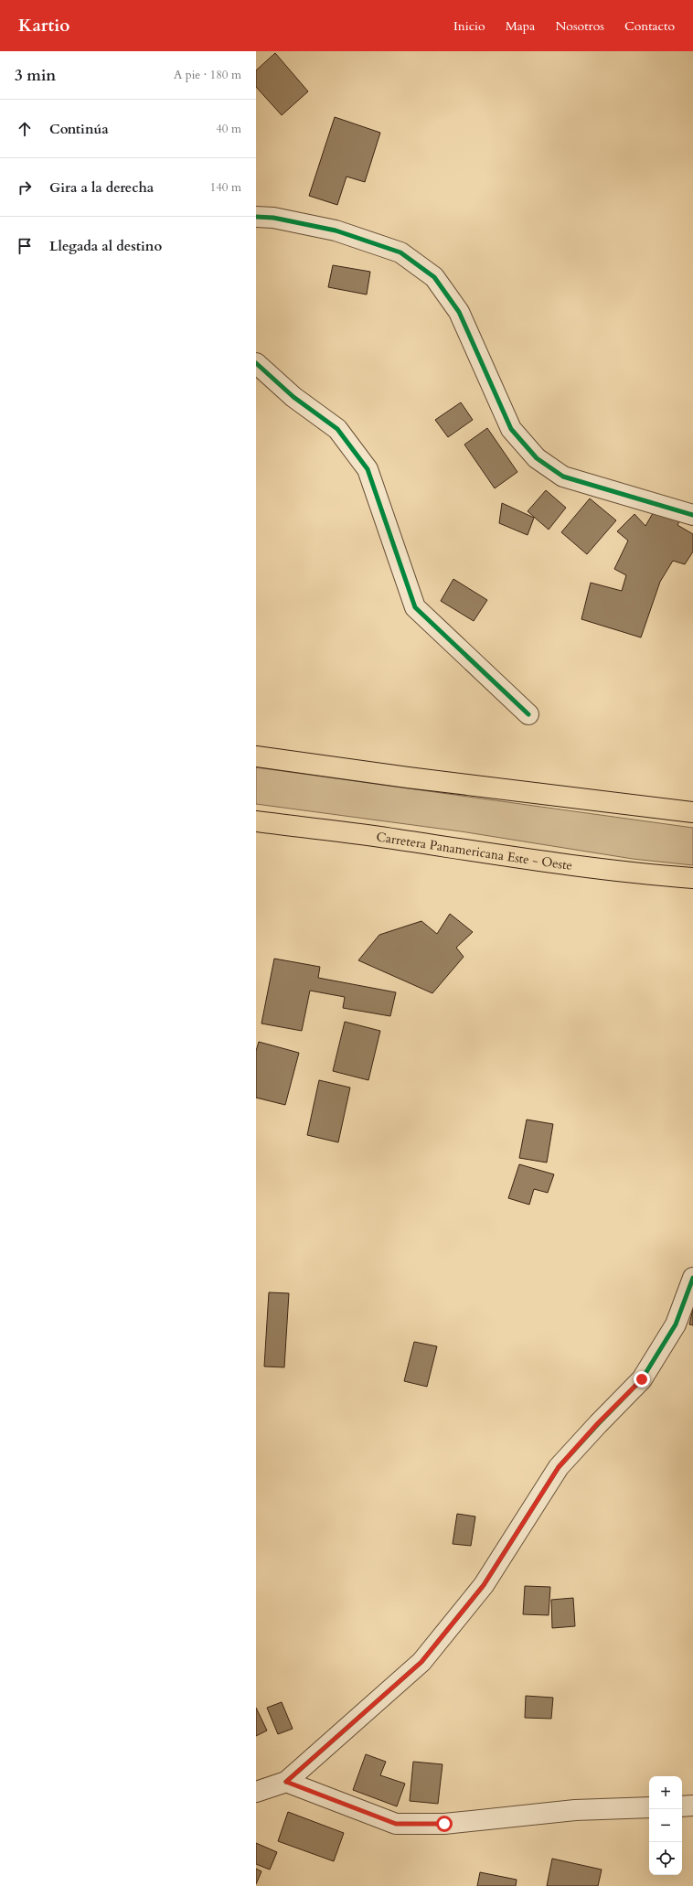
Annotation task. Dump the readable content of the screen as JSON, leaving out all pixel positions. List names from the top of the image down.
{
  "streets": {
    "highway": ["Carretera Panamericana Este - Oeste"]
  },
  "page": {
    "header": "Kartio",
    "nav": [
      "Inicio",
      "Mapa",
      "Nosotros",
      "Contacto"
    ],
    "heading": ["3 min", "A pie · 180 m"],
    "list": [
      ["Continúa", "40 m"],
      ["Gira a la derecha", "140 m"],
      "Llegada al destino"
    ],
    "map_buttons": ["+", "−"]
  }
}
